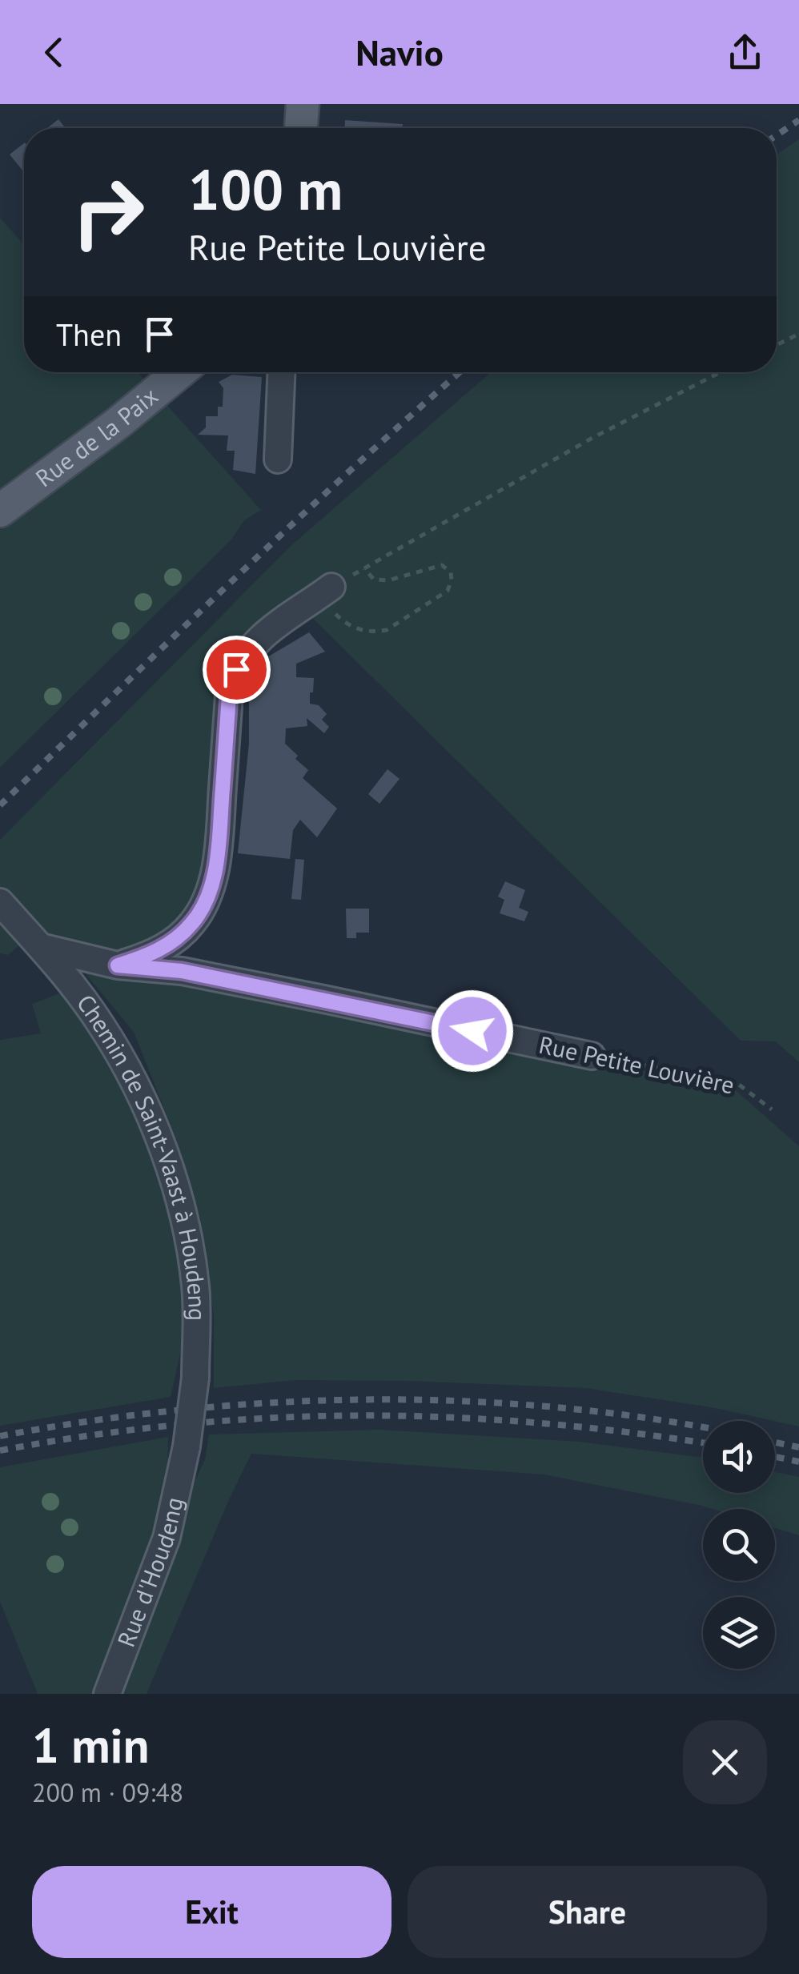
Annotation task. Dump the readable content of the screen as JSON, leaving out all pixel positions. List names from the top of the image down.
{
  "streets": {
    "main road": ["Rue de la Paix"],
    "street": ["Rue Petite Louvière", "Chemin de Saint-Vaast à Houdeng", "Rue d'Houdeng"]
  },
  "crossings": [
    ["Rue Petite Louvière", "Chemin de Saint-Vaast à Houdeng"],
    ["Chemin de Saint-Vaast à Houdeng", "Rue d'Houdeng"]
  ],
  "page": {
    "header": "Navio",
    "turn": ["100 m", "Rue Petite Louvière"],
    "then": "Then",
    "heading": ["1 min", "200 m · 09:48"],
    "buttons": ["Exit", "Share"]
  }
}
